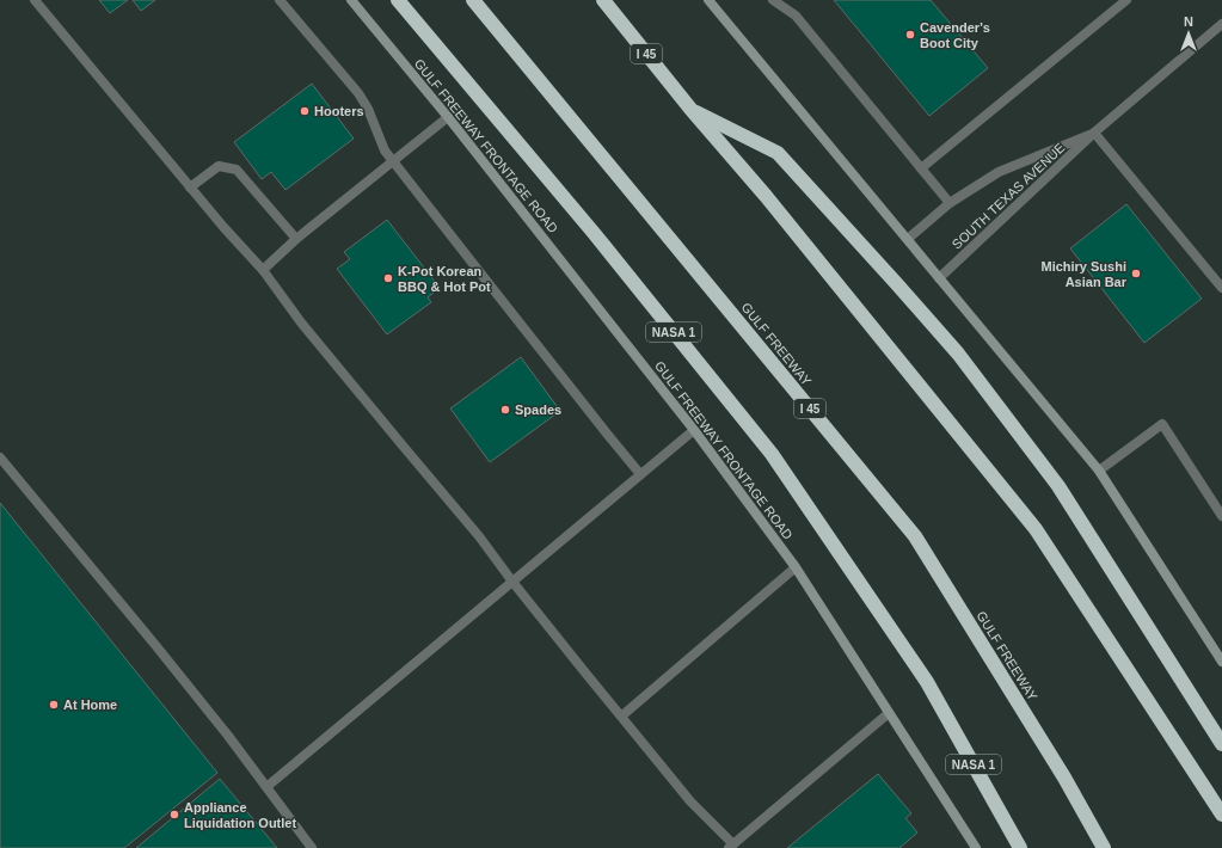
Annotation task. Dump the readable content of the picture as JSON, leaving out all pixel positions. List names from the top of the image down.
{
  "streets": {
    "highway": ["I 45", "NASA 1", "GULF FREEWAY"],
    "main road": ["GULF FREEWAY FRONTAGE ROAD"],
    "street": ["SOUTH TEXAS AVENUE"]
  },
  "places": [
    "Cavender's Boot City",
    "Hooters",
    "Michiry Sushi Asian Bar",
    "K-Pot Korean BBQ & Hot Pot",
    "Spades",
    "At Home",
    "Appliance Liquidation Outlet"
  ],
  "north": "top"
}
